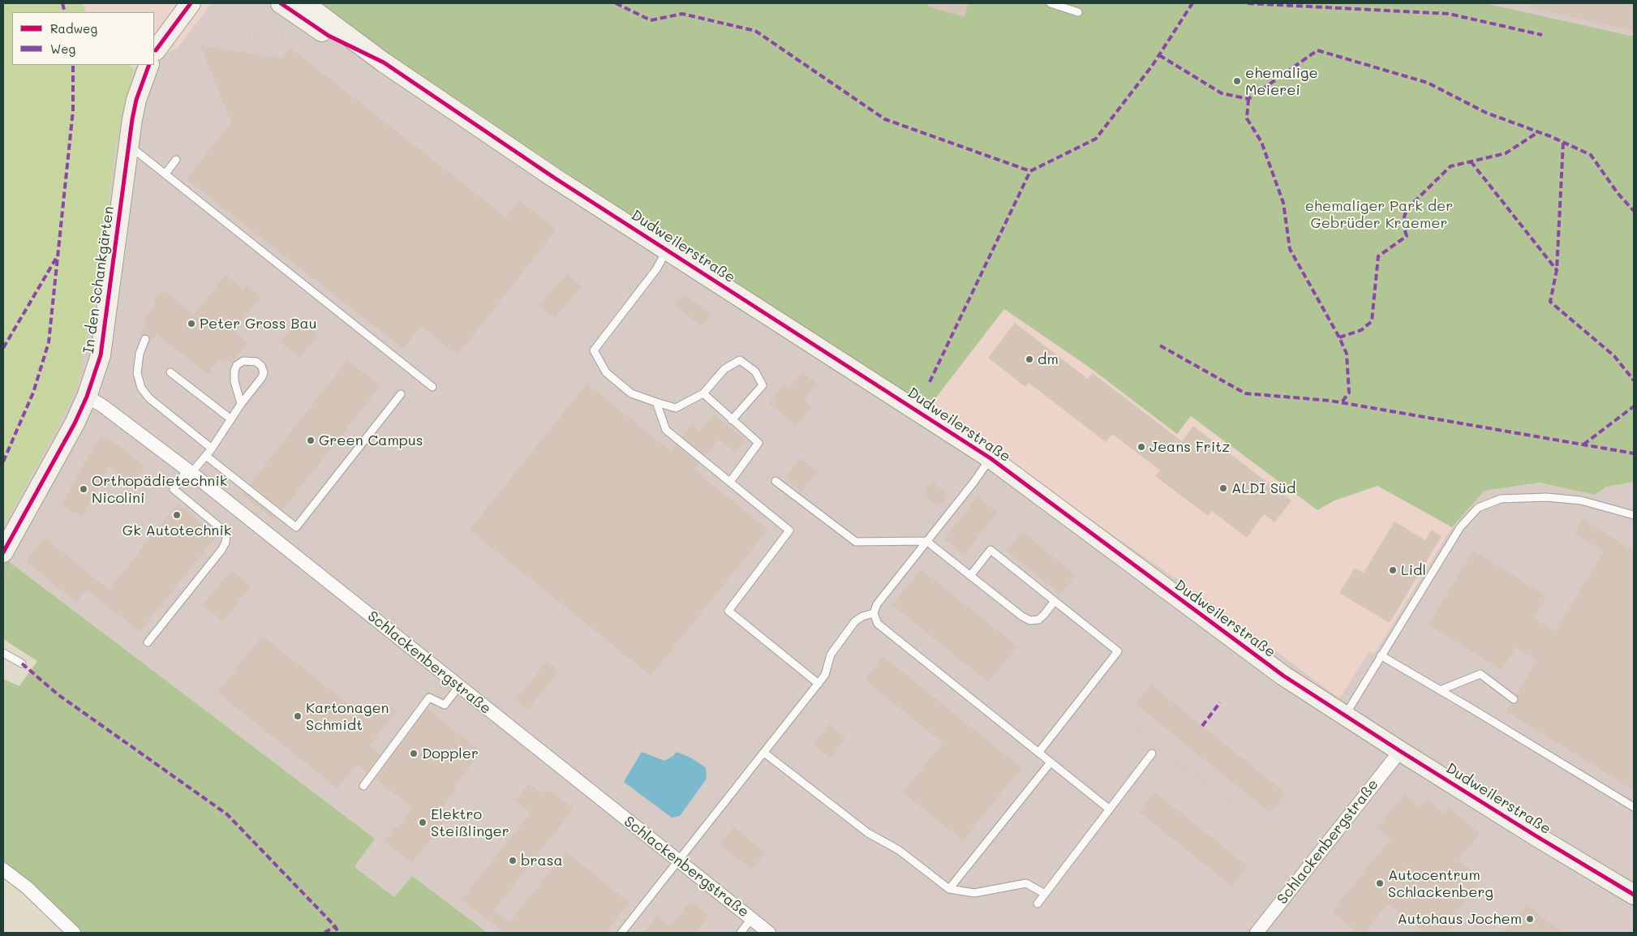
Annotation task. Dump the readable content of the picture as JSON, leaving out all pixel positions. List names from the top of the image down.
{
  "streets": {
    "main road": ["Dudweilerstraße", "In den Schankgärten"],
    "street": ["Schlackenbergstraße"]
  },
  "crossings": [
    ["Dudweilerstraße", "Schlackenbergstraße"],
    ["In den Schankgärten", "Schlackenbergstraße"]
  ],
  "parks": ["ehemaliger Park der Gebrüder Kraemer"],
  "places": [
    "ehemalige Meierei",
    "Peter Gross Bau",
    "dm",
    "Green Campus",
    "Jeans Fritz",
    "ALDI Süd",
    "Orthopädietechnik Nicolini",
    "Gk Autotechnik",
    "Lidl",
    "Kartonagen Schmidt",
    "Doppler",
    "Elektro Steißlinger",
    "brasa",
    "Autocentrum Schlackenberg",
    "Autohaus Jochem"
  ],
  "legend": ["Radweg", "Weg"]
}
